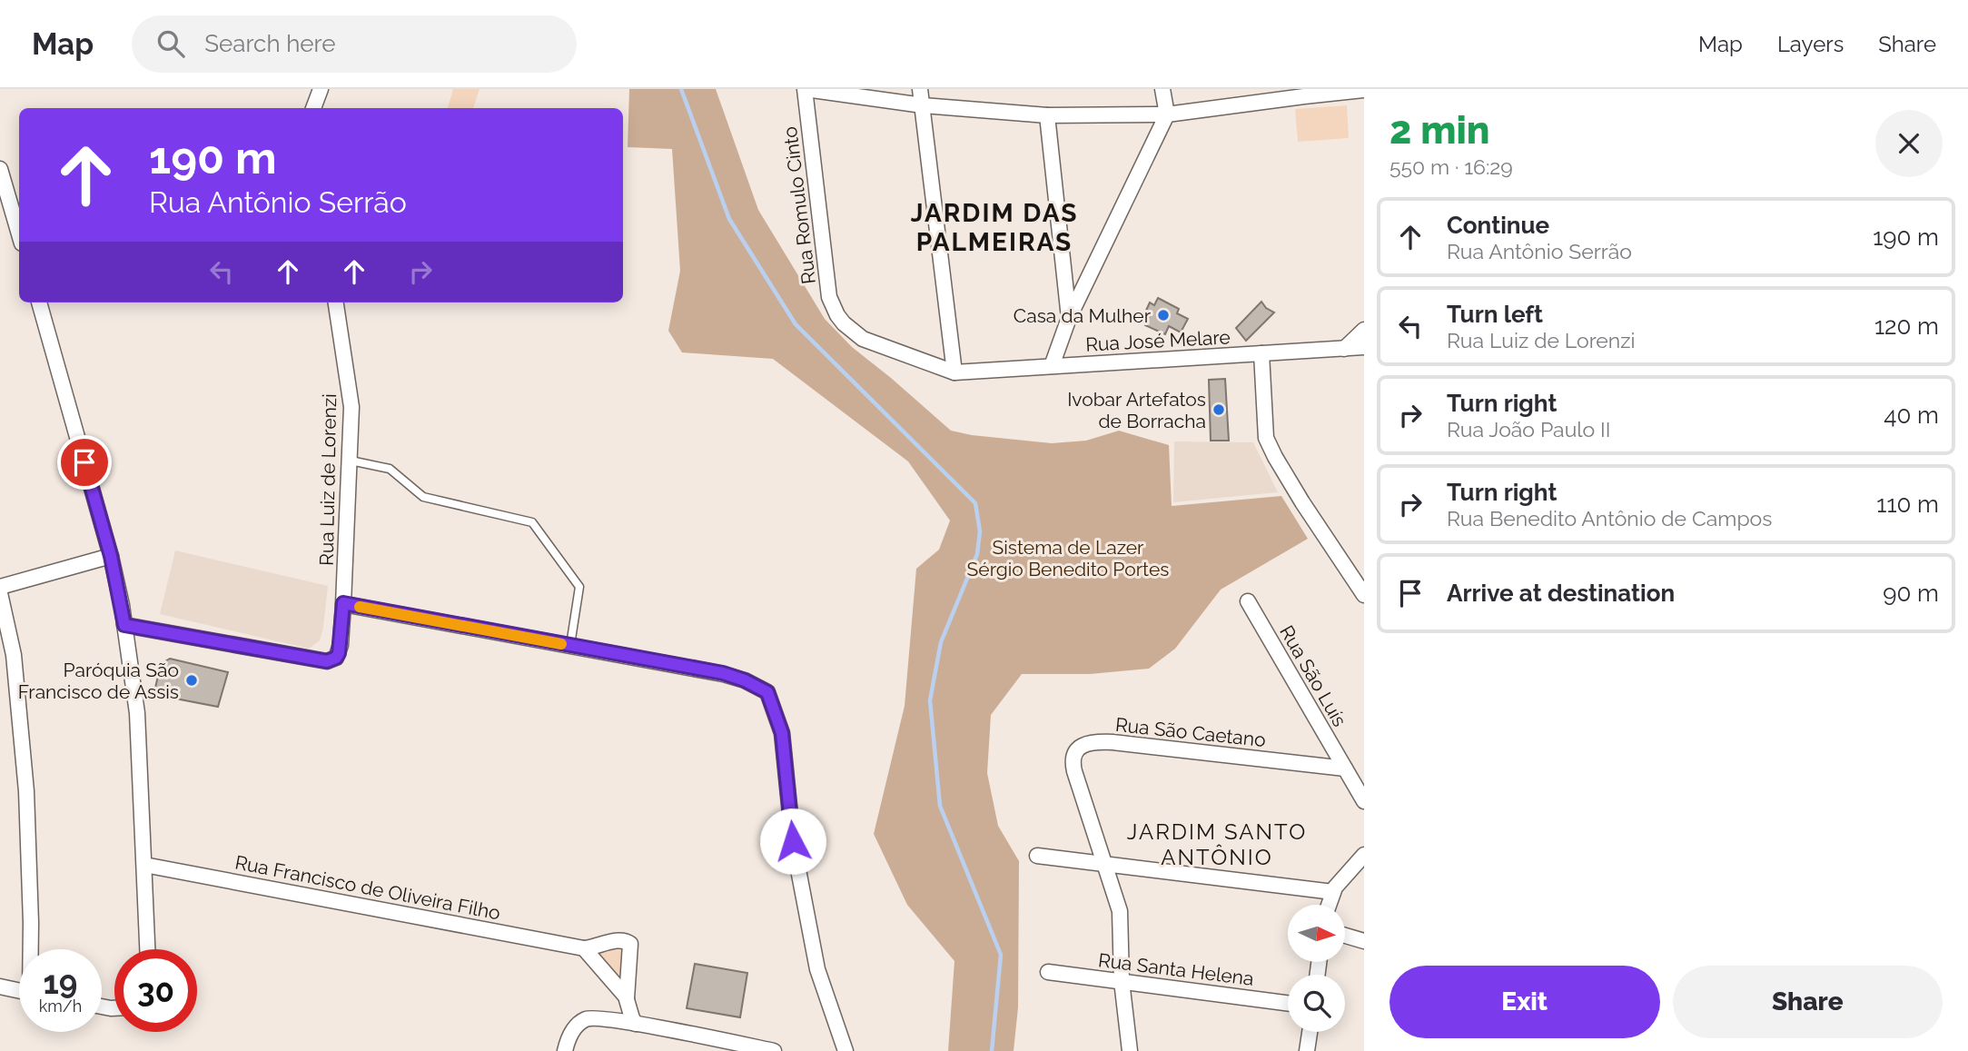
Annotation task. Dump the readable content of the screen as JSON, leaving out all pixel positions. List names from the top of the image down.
{
  "streets": {
    "street": [
      "Rua Romulo Cinto",
      "Rua José Melare",
      "Rua Luiz de Lorenzi",
      "Rua São Luís",
      "Rua São Caetano",
      "Rua Francisco de Oliveira Filho",
      "Rua Santa Helena"
    ]
  },
  "crossings": [
    ["Rua Romulo Cinto", "Rua José Melare"],
    ["Rua São Luís", "Rua São Caetano"],
    ["Rua São Caetano", "Rua Santa Helena"]
  ],
  "districts": ["JARDIM DAS PALMEIRAS", "JARDIM SANTO ANTÔNIO"],
  "parks": ["Sistema de Lazer Sérgio Benedito Portes"],
  "places": ["Casa da Mulher", "Ivobar Artefatos de Borracha", "Paróquia São Francisco de Assis"],
  "north": "right",
  "page": {
    "header": "Map",
    "search": "Search here",
    "nav": ["Map", "Layers", "Share"],
    "heading": ["2 min", "550 m · 16:29"],
    "turn": ["190 m", "Rua Antônio Serrão"],
    "list": [
      {
        "name": "Continue",
        "note": "Rua Antônio Serrão",
        "value": "190 m"
      },
      {
        "name": "Turn left",
        "note": "Rua Luiz de Lorenzi",
        "value": "120 m"
      },
      {
        "name": "Turn right",
        "note": "Rua João Paulo II",
        "value": "40 m"
      },
      {
        "name": "Turn right",
        "note": "Rua Benedito Antônio de Campos",
        "value": "110 m"
      },
      {
        "name": "Arrive at destination",
        "value": "90 m"
      }
    ],
    "speed": "19 km/h",
    "limit": "30",
    "buttons": ["Exit", "Share"]
  }
}
